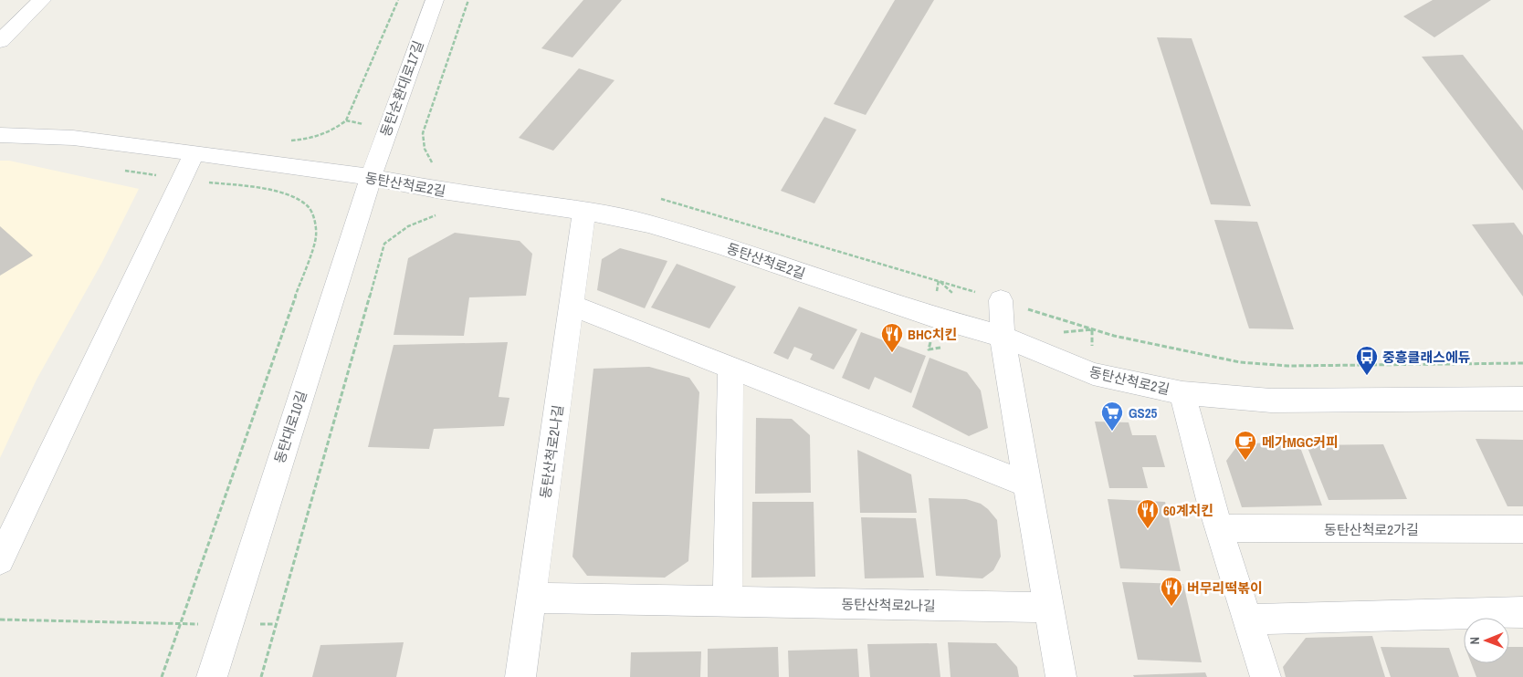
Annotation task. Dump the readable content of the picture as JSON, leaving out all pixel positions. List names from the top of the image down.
{
  "streets": {
    "street": [
      "동탄순환대로17길",
      "동탄산척로2길",
      "동탄대로10길",
      "동탄산척로2나길",
      "동탄산척로2가길"
    ]
  },
  "crossings": [
    ["동탄순환대로17길", "동탄산척로2길"],
    ["동탄순환대로17길", "동탄대로10길"],
    ["동탄산척로2길", "동탄대로10길"],
    ["동탄산척로2길", "동탄산척로2나길"]
  ],
  "places": {
    "restaurant": ["BHC치킨", "60계치킨", "버무리떡볶이"],
    "bus stop": ["중흥클래스에듀"],
    "supermarket": ["GS25"],
    "cafe": ["메가MGC커피"]
  },
  "north": "left"
}
